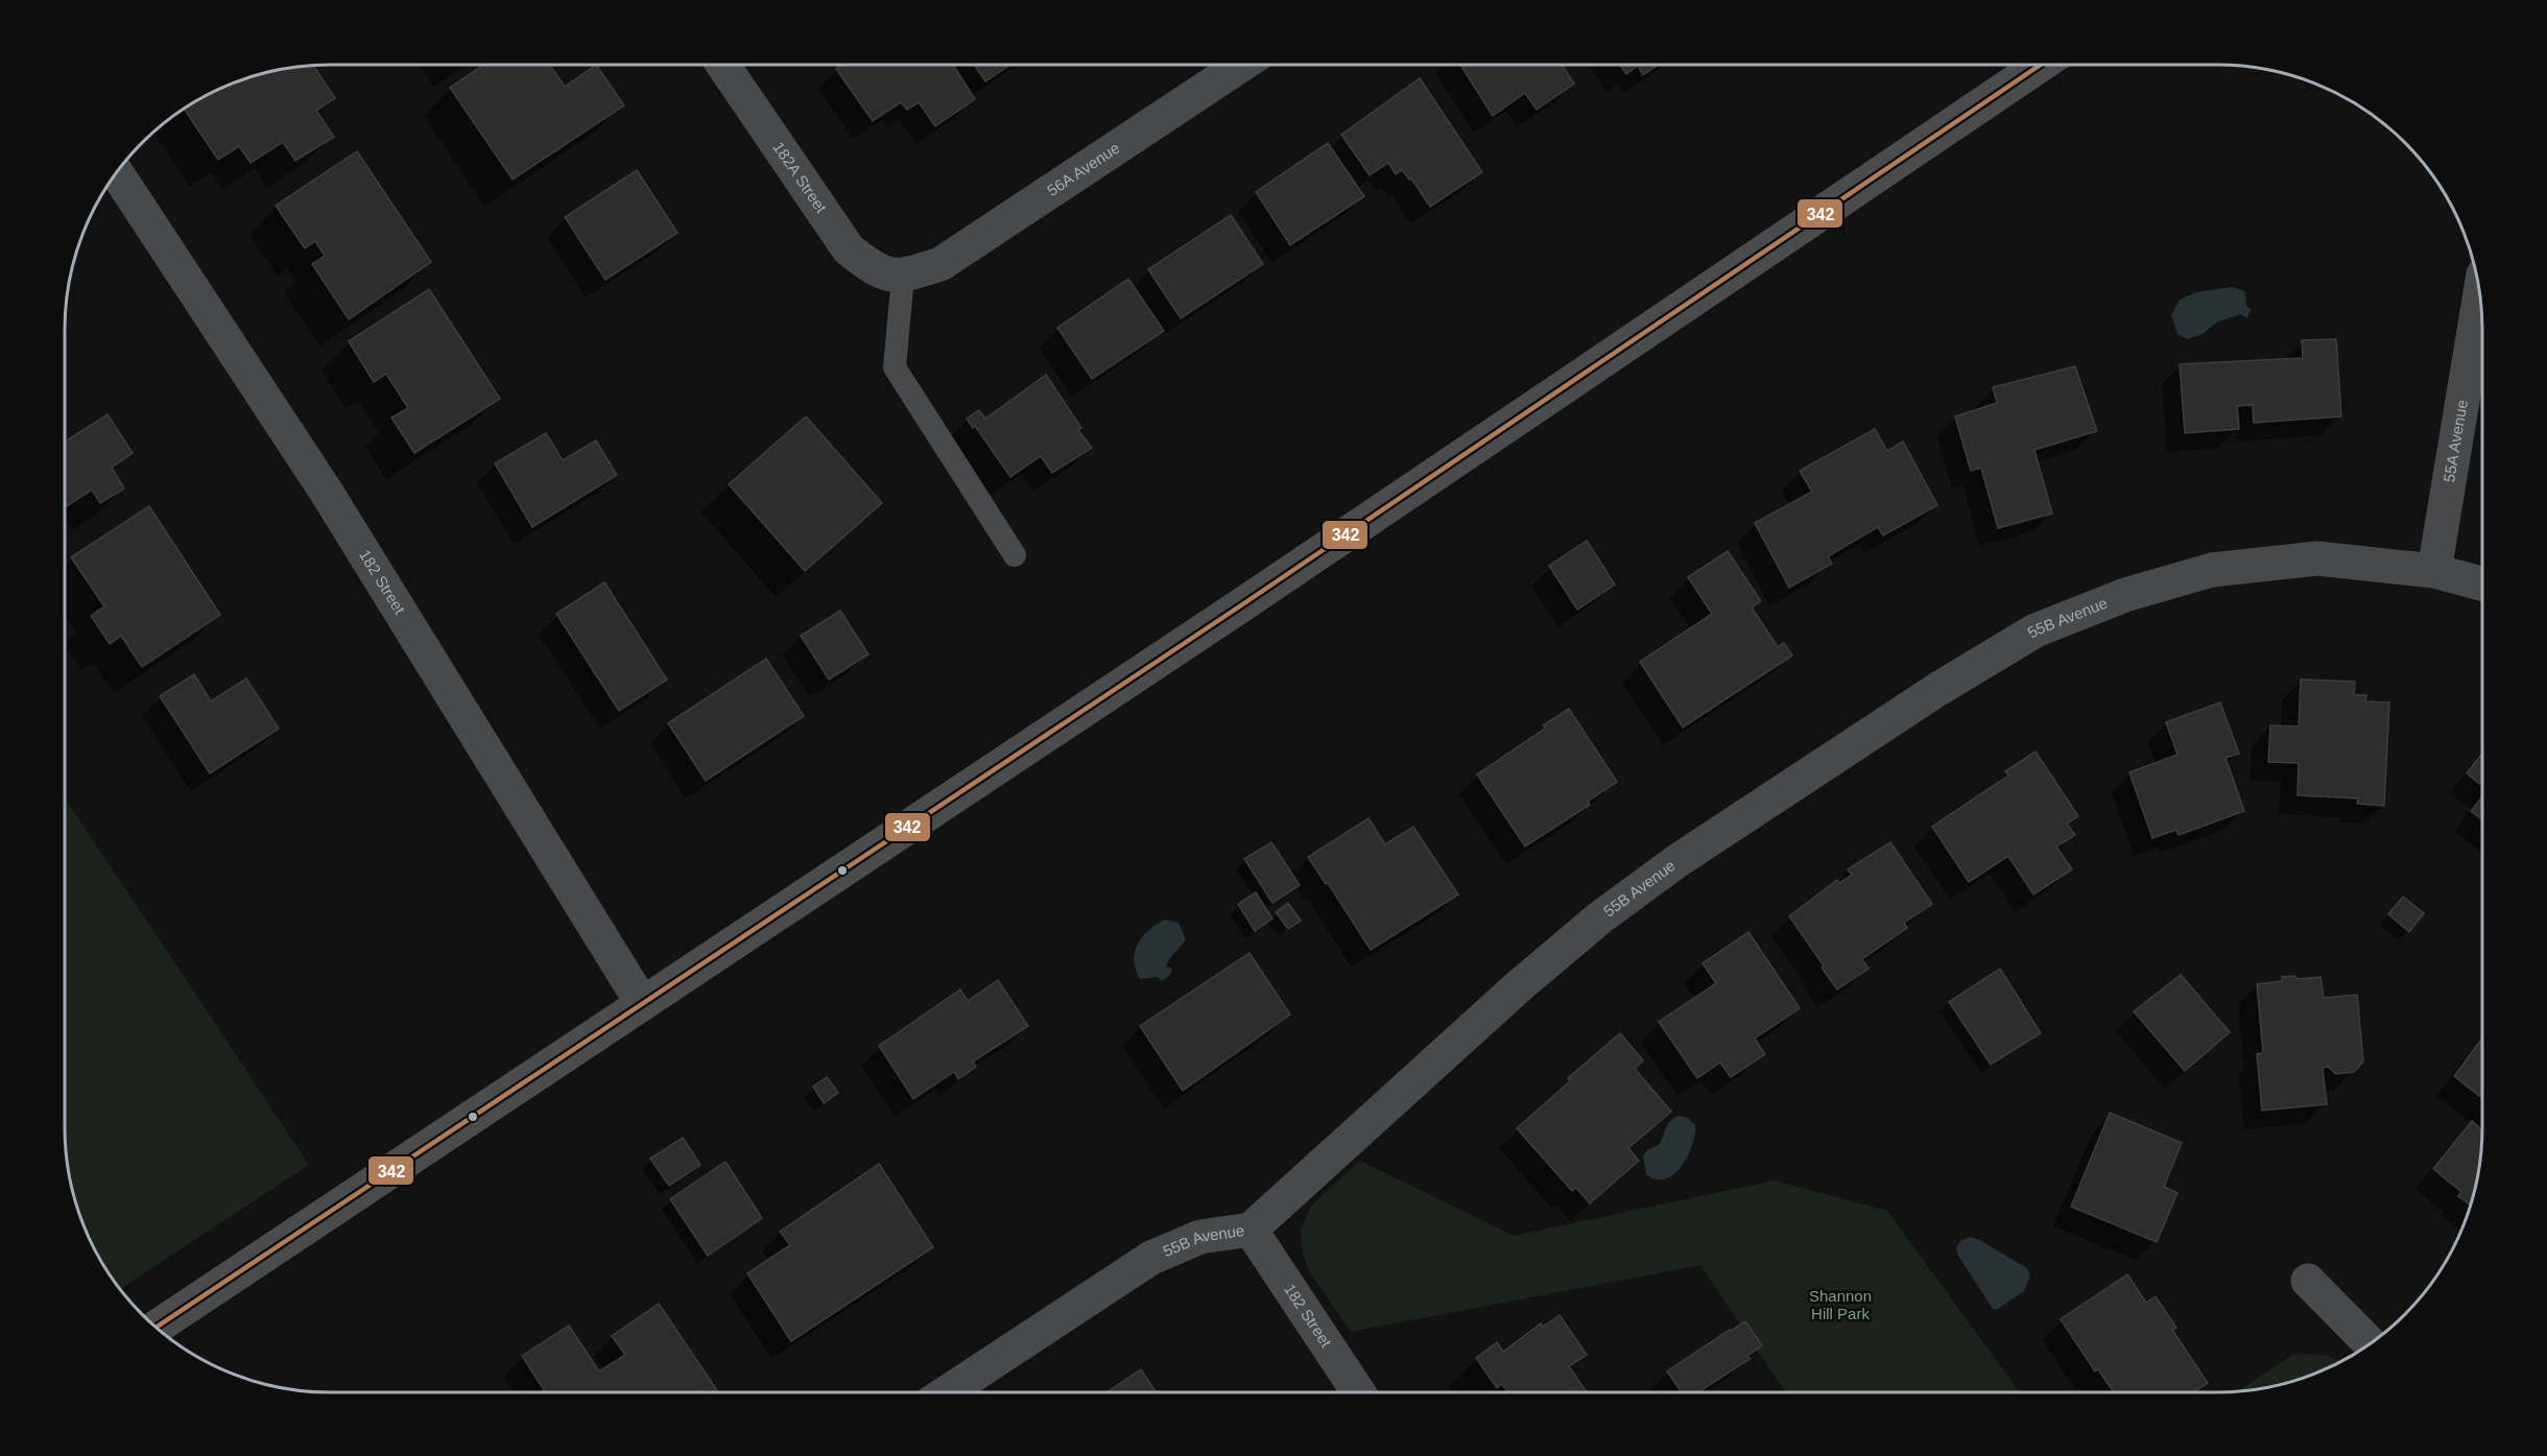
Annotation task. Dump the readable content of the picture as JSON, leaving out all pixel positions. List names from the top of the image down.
{
  "streets": {
    "street": [
      "56A Avenue",
      "182A Street",
      "55A Avenue",
      "182 Street",
      "55B Avenue"
    ]
  },
  "crossings": [
    ["56A Avenue", "182A Street"],
    ["55A Avenue", "55B Avenue"],
    ["182 Street", "55B Avenue"]
  ],
  "parks": ["Shannon Hill Park"],
  "lines": ["transit line 342"]
}
